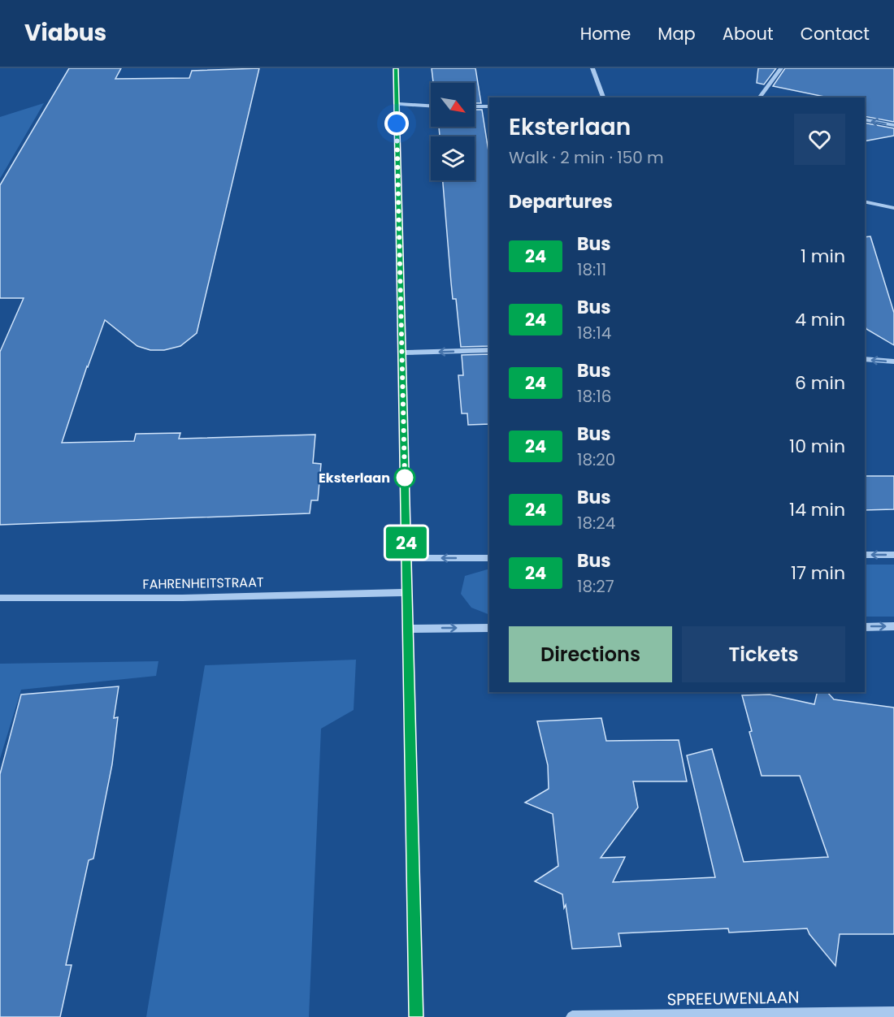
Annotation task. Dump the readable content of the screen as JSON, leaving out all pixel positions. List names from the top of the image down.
{
  "streets": {
    "street": ["FAHRENHEITSTRAAT", "SPREEUWENLAAN"]
  },
  "places": ["Eksterlaan"],
  "lines": ["bus line 24"],
  "north": "bottom right",
  "page": {
    "header": "Viabus",
    "nav": [
      "Home",
      "Map",
      "About",
      "Contact"
    ],
    "on_map": "24",
    "heading": [
      ["Eksterlaan", "Walk · 2 min · 150 m"],
      "Departures"
    ],
    "list": [
      {
        "mark": "24",
        "name": "Bus",
        "note": "18:11",
        "value": "1 min"
      },
      {
        "mark": "24",
        "name": "Bus",
        "note": "18:14",
        "value": "4 min"
      },
      {
        "mark": "24",
        "name": "Bus",
        "note": "18:16",
        "value": "6 min"
      },
      {
        "mark": "24",
        "name": "Bus",
        "note": "18:20",
        "value": "10 min"
      },
      {
        "mark": "24",
        "name": "Bus",
        "note": "18:24",
        "value": "14 min"
      },
      {
        "mark": "24",
        "name": "Bus",
        "note": "18:27",
        "value": "17 min"
      }
    ],
    "buttons": ["Directions", "Tickets"]
  }
}
